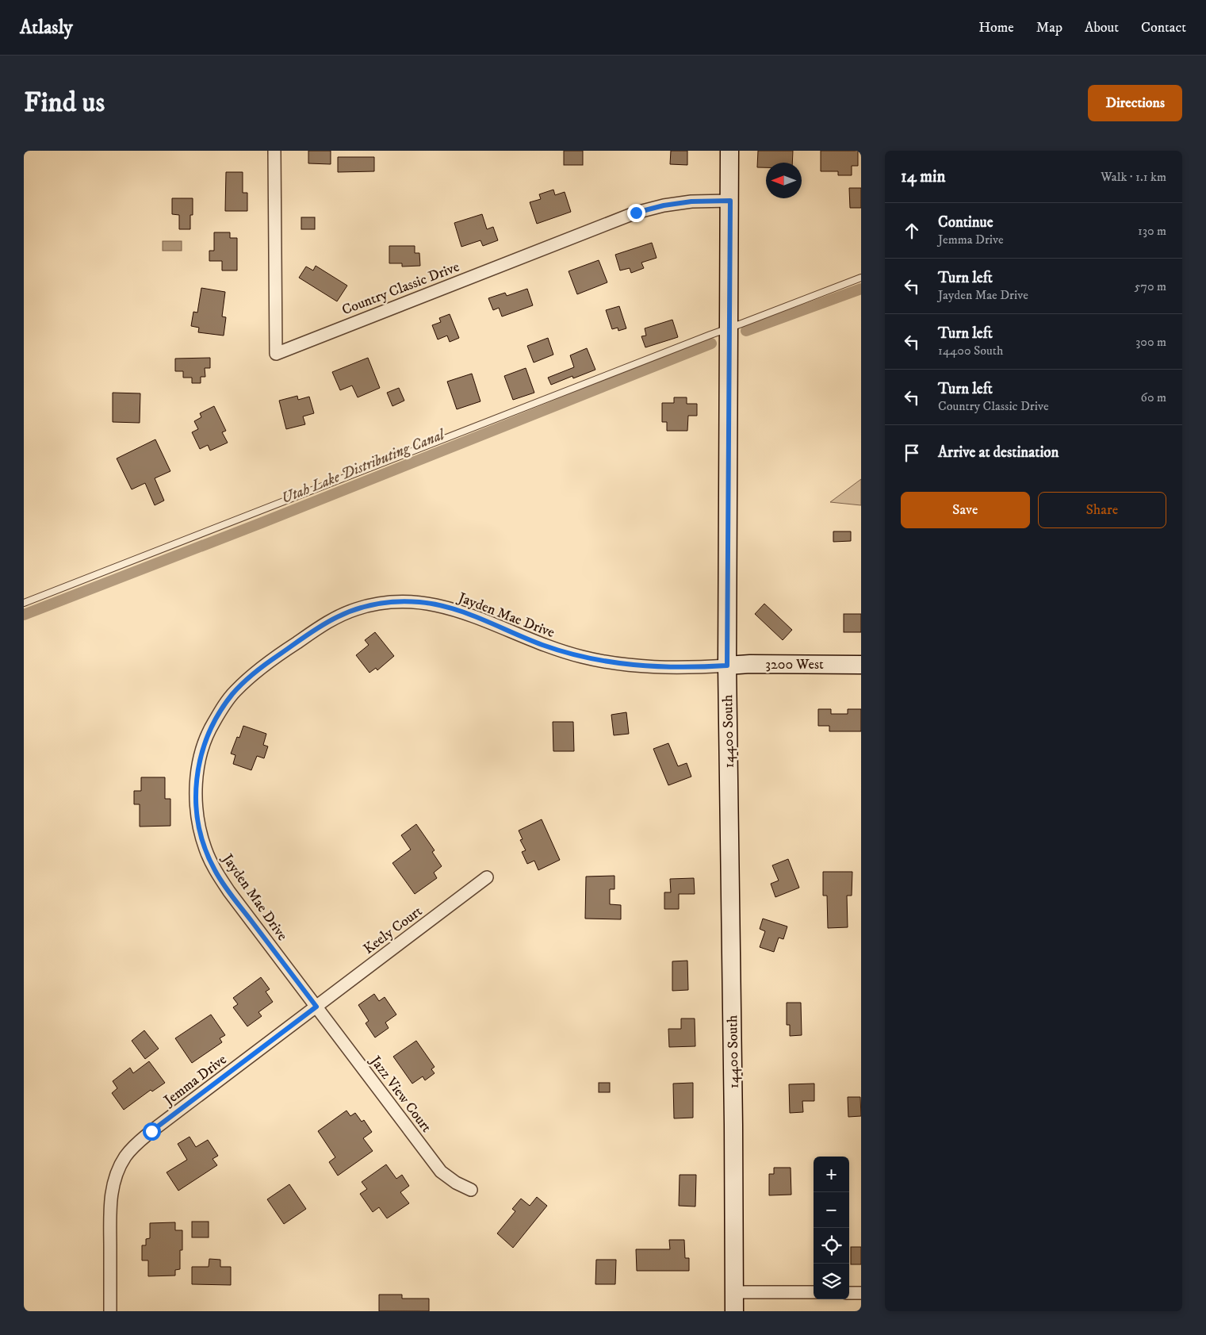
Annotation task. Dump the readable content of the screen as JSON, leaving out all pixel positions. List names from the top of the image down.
{
  "streets": {
    "street": [
      "Country Classic Drive",
      "Jayden Mae Drive",
      "3200 West",
      "14400 South",
      "Keely Court",
      "Jemma Drive",
      "Jazz View Court"
    ]
  },
  "crossings": [
    ["Country Classic Drive", "14400 South"],
    ["Jayden Mae Drive", "3200 West"],
    ["Jayden Mae Drive", "14400 South"],
    ["Jayden Mae Drive", "Keely Court"],
    ["Jayden Mae Drive", "Jemma Drive"],
    ["Jayden Mae Drive", "Jazz View Court"],
    ["3200 West", "14400 South"],
    ["Keely Court", "Jemma Drive"],
    ["Keely Court", "Jazz View Court"],
    ["Jemma Drive", "Jazz View Court"]
  ],
  "water": ["Utah Lake Distributing Canal"],
  "north": "left",
  "page": {
    "header": "Atlasly",
    "nav": [
      "Home",
      "Map",
      "About",
      "Contact"
    ],
    "buttons": [
      "Directions",
      ["Save", "Share"]
    ],
    "title": "Find us",
    "heading": ["14 min", "Walk · 1.1 km"],
    "list": [
      ["Continue", "Jemma Drive", "130 m"],
      ["Turn left", "Jayden Mae Drive", "570 m"],
      ["Turn left", "14400 South", "300 m"],
      ["Turn left", "Country Classic Drive", "60 m"],
      "Arrive at destination"
    ],
    "map_buttons": ["+", "−"]
  }
}
